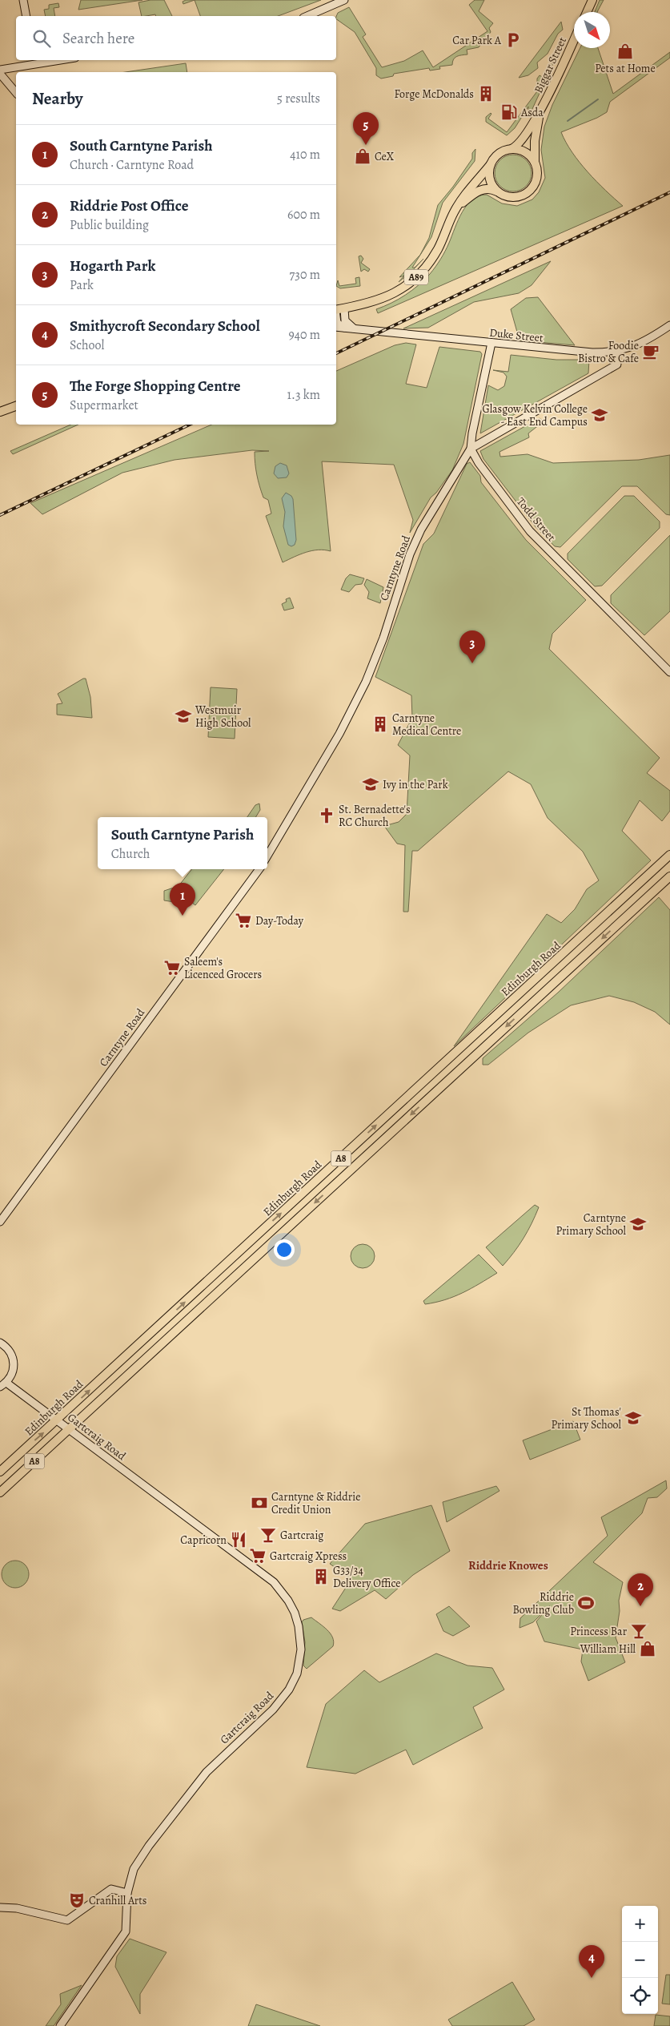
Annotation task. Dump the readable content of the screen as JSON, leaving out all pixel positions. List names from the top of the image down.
{
  "streets": {
    "main road": [
      "Biggar Street",
      "A89",
      "Edinburgh Road",
      "A8"
    ],
    "street": [
      "Duke Street",
      "Todd Street",
      "Carntyne Road",
      "Gartcraig Road"
    ]
  },
  "crossings": [
    ["Biggar Street", "A89"],
    ["Duke Street", "Carntyne Road"],
    ["Todd Street", "Carntyne Road"],
    ["Edinburgh Road", "Gartcraig Road"],
    ["A8", "Gartcraig Road"]
  ],
  "districts": ["Riddrie Knowes"],
  "places": {
    "parking": ["Car Park A"],
    "shop": ["Pets at Home", "CeX", "William Hill"],
    "building": ["Forge McDonalds", "Carntyne Medical Centre", "G33/34 Delivery Office"],
    "fuel station": ["Asda"],
    "cafe": ["Foodie Bistro & Cafe"],
    "school or university": [
      "Glasgow Kelvin College - East End Campus",
      "Westmuir High School",
      "Ivy in the Park",
      "Carntyne Primary School",
      "St Thomas' Primary School"
    ],
    "church": ["St. Bernadette's RC Church"],
    "supermarket": ["Day-Today", "Saleem's Licenced Grocers", "Gartcraig Xpress"],
    "bank": ["Carntyne & Riddrie Credit Union"],
    "bar": ["Gartcraig", "Princess Bar"],
    "restaurant": ["Capricorn"],
    "sports": ["Riddrie Bowling Club"],
    "theatre": ["Cranhill Arts"]
  },
  "north": "bottom right",
  "page": {
    "search": "Search here",
    "heading": ["Nearby", "5 results"],
    "pins": [
      "5",
      "3",
      "1",
      "2",
      "4"
    ],
    "list": [
      {
        "mark": "1",
        "name": "South Carntyne Parish",
        "note": "Church · Carntyne Road",
        "value": "410 m"
      },
      {
        "mark": "2",
        "name": "Riddrie Post Office",
        "note": "Public building",
        "value": "600 m"
      },
      {
        "mark": "3",
        "name": "Hogarth Park",
        "note": "Park",
        "value": "730 m"
      },
      {
        "mark": "4",
        "name": "Smithycroft Secondary School",
        "note": "School",
        "value": "940 m"
      },
      {
        "mark": "5",
        "name": "The Forge Shopping Centre",
        "note": "Supermarket",
        "value": "1.3 km"
      }
    ],
    "popup": ["South Carntyne Parish", "Church"],
    "map_buttons": ["+", "−"]
  }
}
